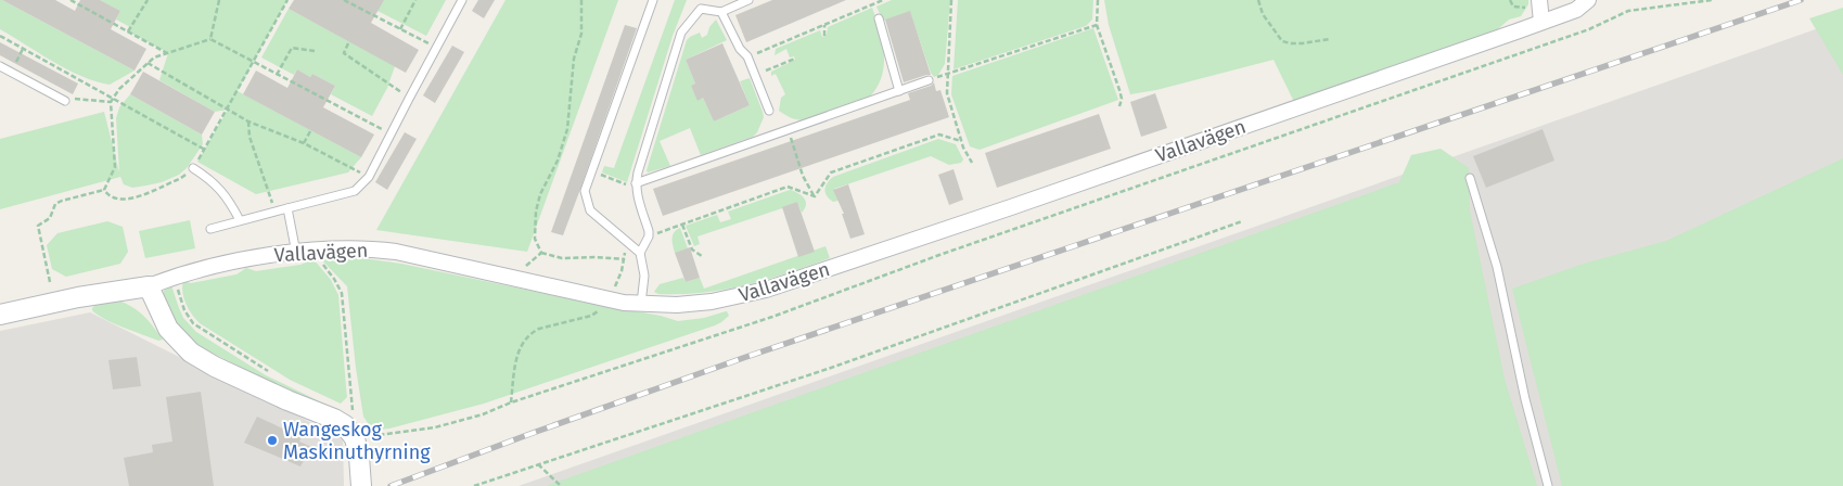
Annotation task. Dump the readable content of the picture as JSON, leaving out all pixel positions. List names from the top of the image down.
{
  "streets": {
    "street": ["Vallavägen"]
  },
  "places": ["Wangeskog Maskinuthyrning"]
}
